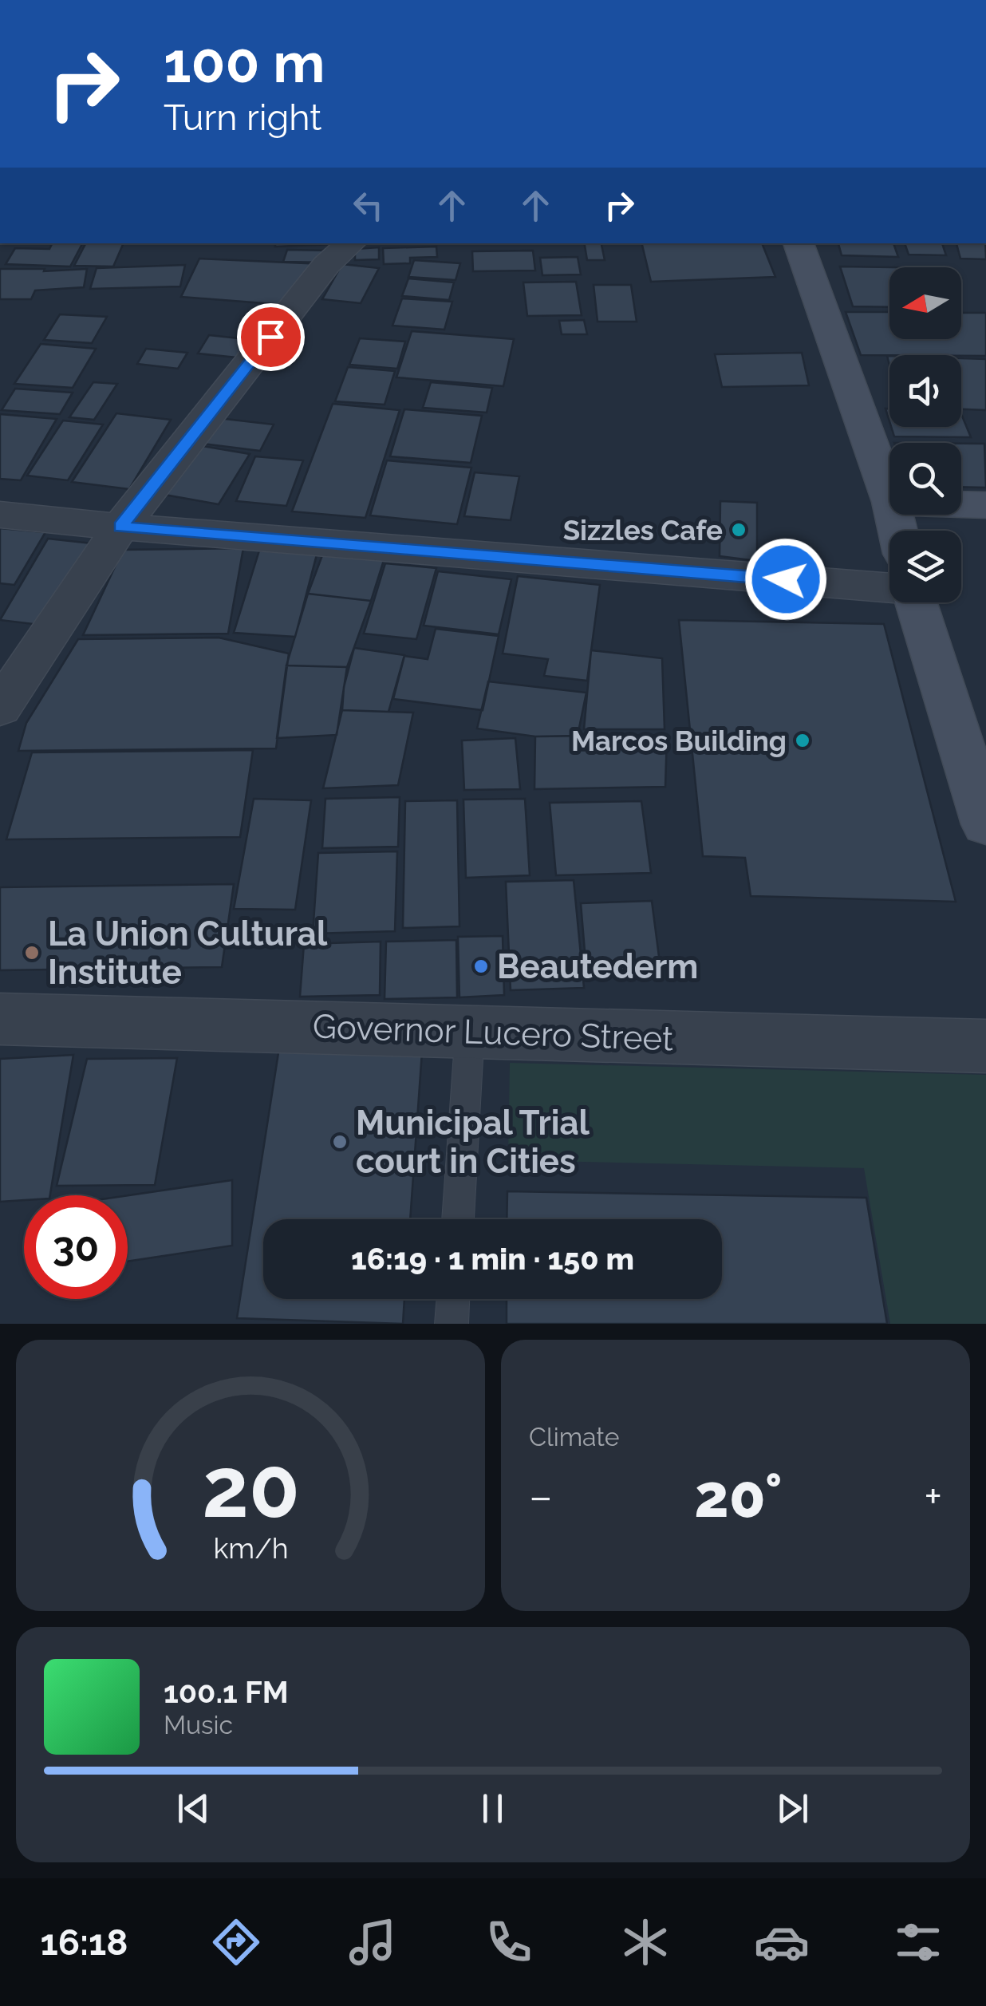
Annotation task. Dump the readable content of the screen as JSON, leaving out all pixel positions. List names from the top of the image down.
{
  "streets": {
    "street": ["Governor Lucero Street"]
  },
  "places": [
    "Sizzles Cafe",
    "Marcos Building",
    "La Union Cultural Institute",
    "Beautederm",
    "Municipal Trial court in Cities"
  ],
  "north": "left",
  "page": {
    "turn": ["100 m", "Turn right"],
    "limit": "30",
    "trip": "16:19 · 1 min · 150 m",
    "tile": "Climate",
    "heat": ["−", "20°", "+"],
    "song": ["100.1 FM", "Music"],
    "tabs": "16:18",
    "gauge": ["20", "km/h"]
  }
}
